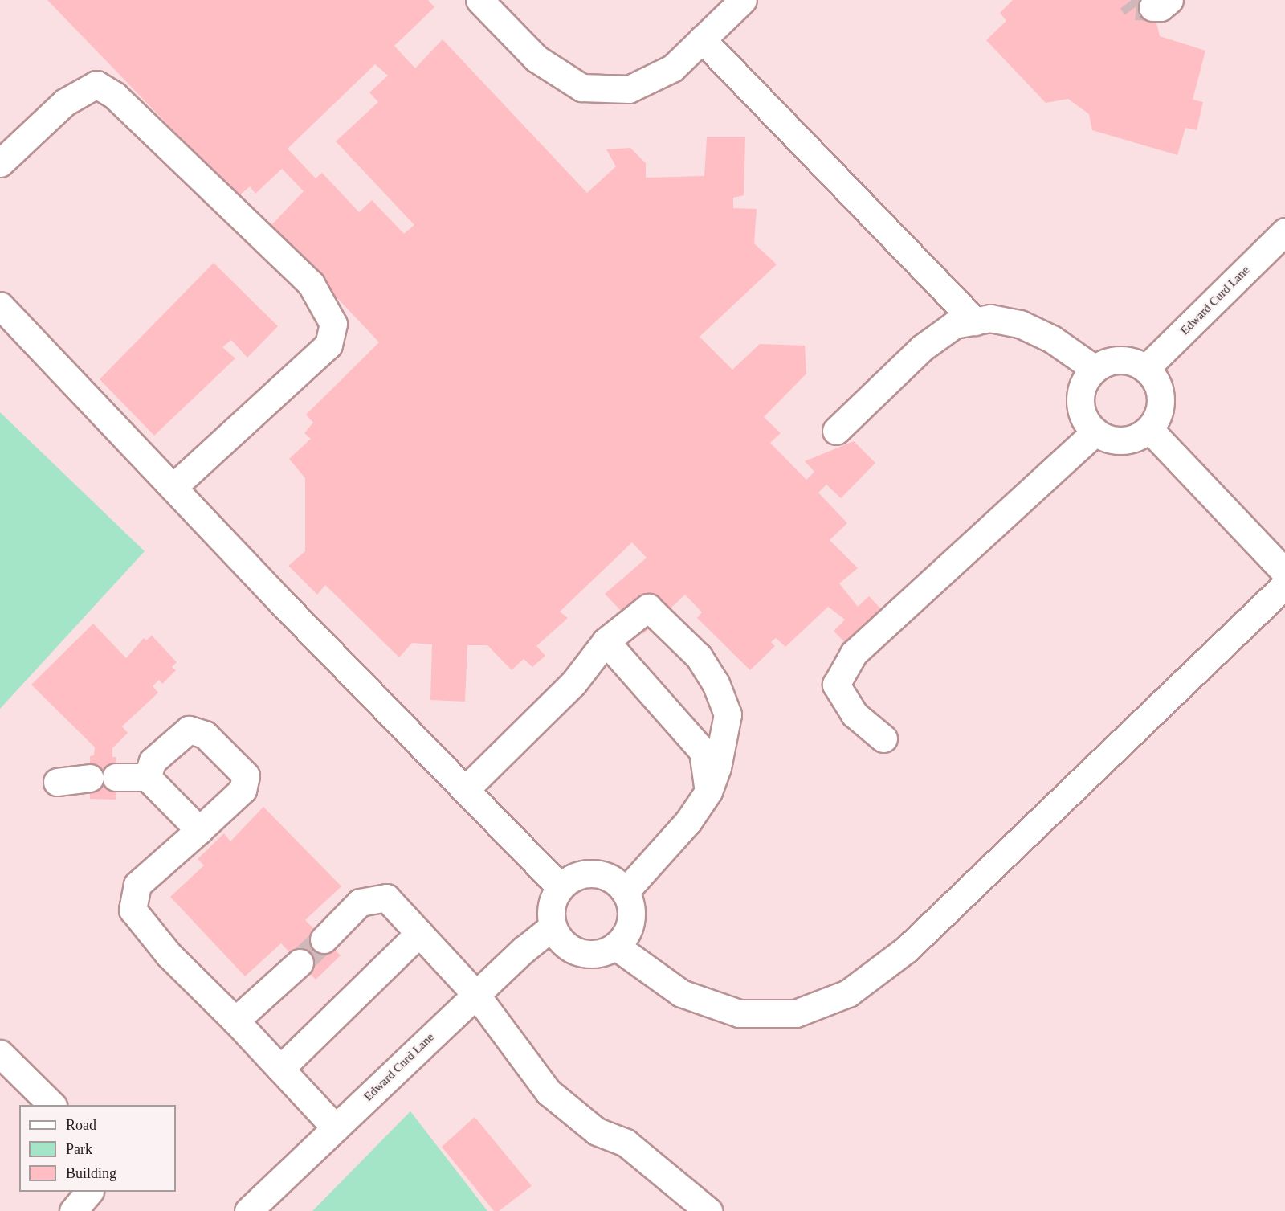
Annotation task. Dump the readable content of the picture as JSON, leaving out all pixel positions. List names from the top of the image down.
{
  "streets": {
    "street": ["Edward Curd Lane"]
  },
  "legend": ["Road", "Park", "Building"]
}
